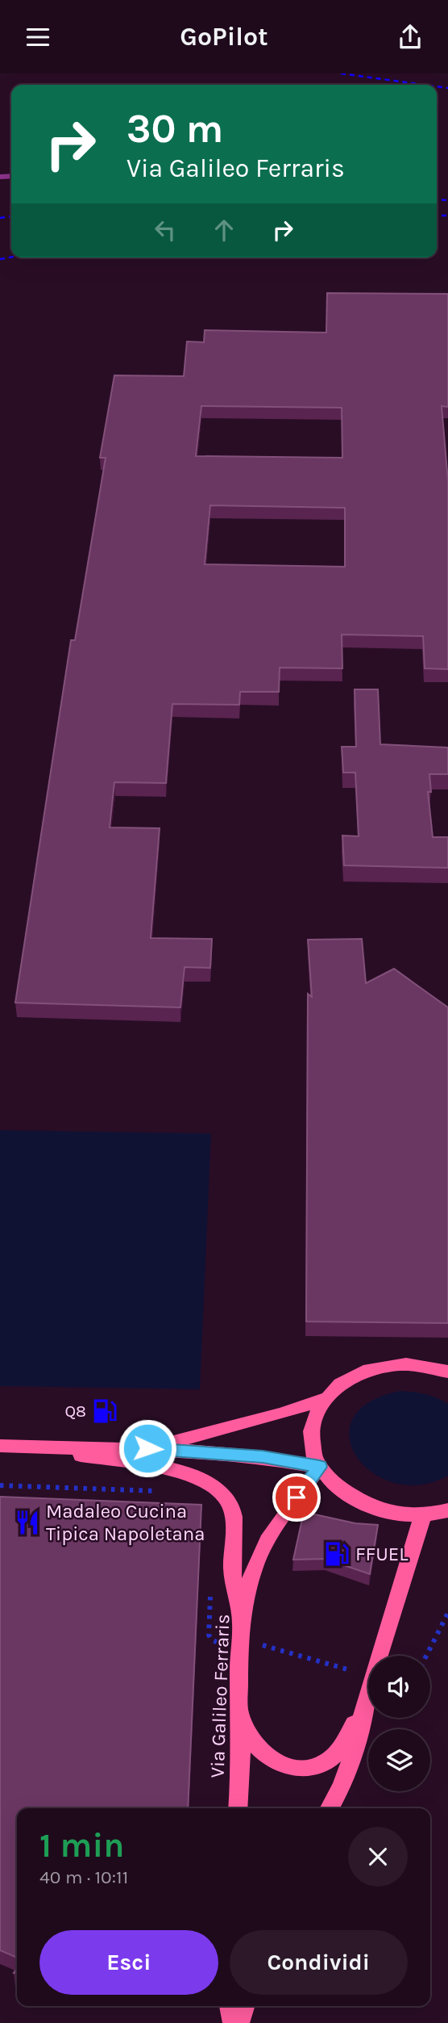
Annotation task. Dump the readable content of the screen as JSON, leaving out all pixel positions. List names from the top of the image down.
{
  "streets": {
    "main road": ["Via Galileo Ferraris"]
  },
  "places": {
    "fuel station": ["Q8", "FFUEL"],
    "restaurant": ["Madaleo Cucina Tipica Napoletana"]
  },
  "page": {
    "header": "GoPilot",
    "turn": ["30 m", "Via Galileo Ferraris"],
    "heading": ["1 min", "40 m · 10:11"],
    "buttons": ["Esci", "Condividi"]
  }
}
